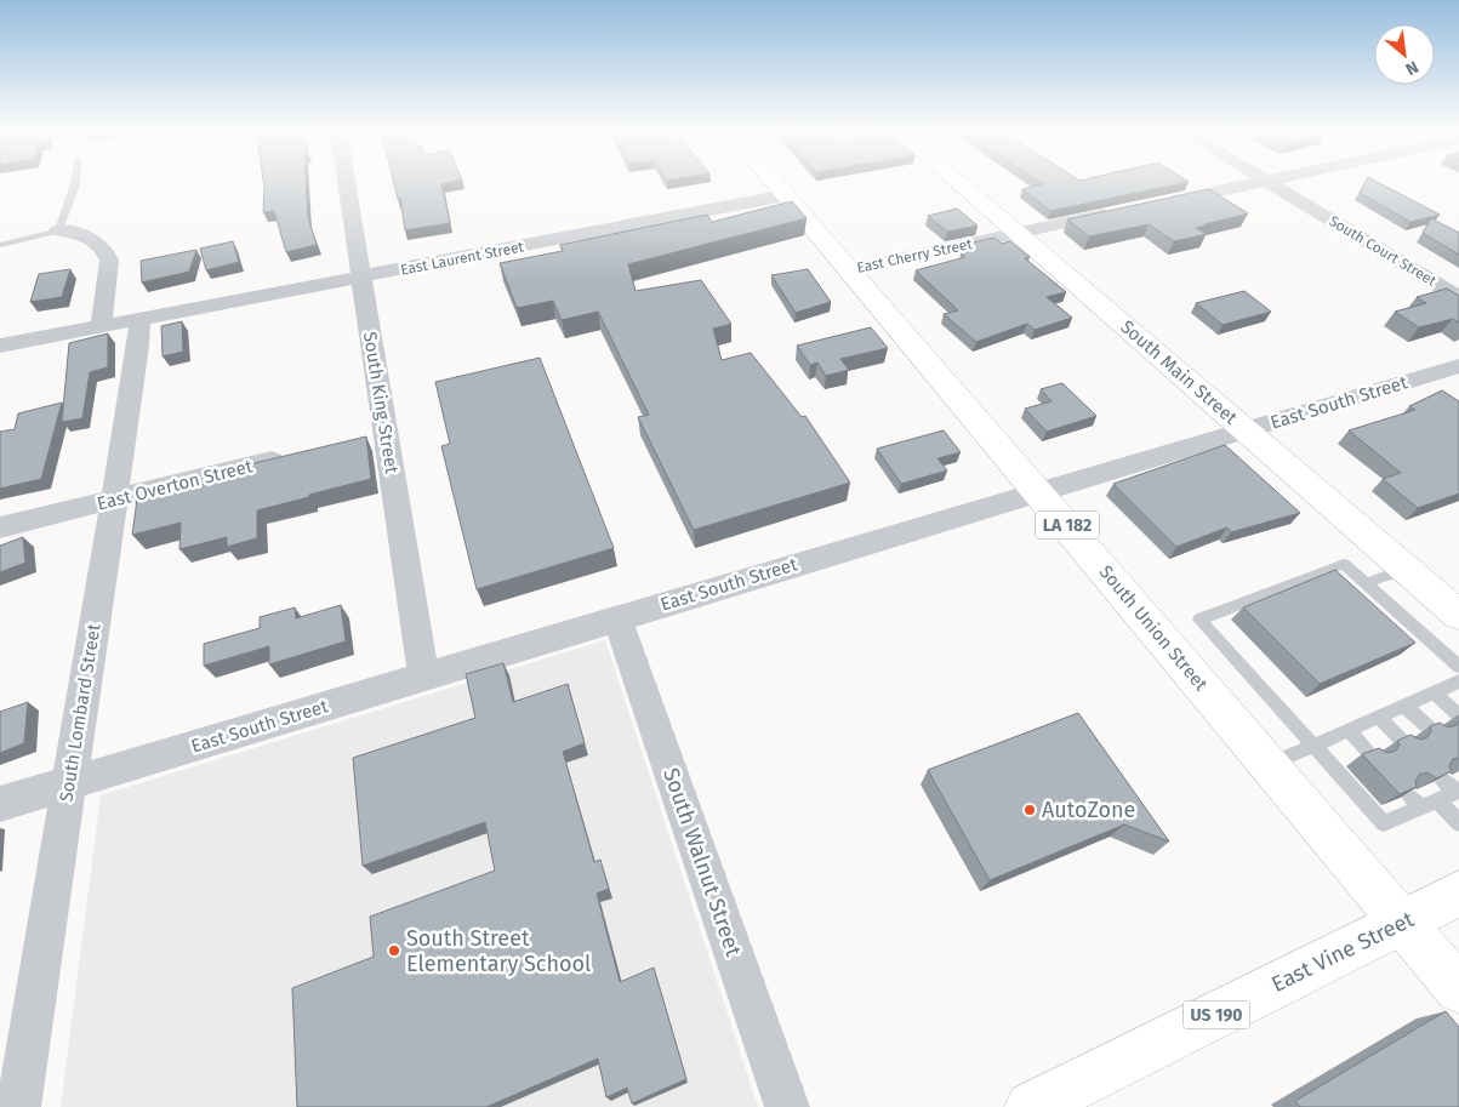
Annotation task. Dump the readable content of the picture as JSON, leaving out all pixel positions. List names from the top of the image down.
{
  "streets": {
    "main road": [
      "South Main Street",
      "LA 182",
      "South Union Street",
      "East Vine Street",
      "US 190"
    ],
    "street": [
      "South Court Street",
      "East Cherry Street",
      "East Laurent Street",
      "South King Street",
      "East South Street",
      "East Overton Street",
      "South Lombard Street",
      "South Walnut Street"
    ]
  },
  "crossings": [
    ["East Cherry Street", "South Main Street"],
    ["East Cherry Street", "South Union Street"],
    ["East Laurent Street", "South King Street"],
    ["East Laurent Street", "South Union Street"],
    ["East Laurent Street", "South Lombard Street"],
    ["South Main Street", "East South Street"],
    ["South King Street", "East South Street"],
    ["East South Street", "South Union Street"],
    ["East South Street", "South Lombard Street"],
    ["East South Street", "South Walnut Street"],
    ["East Overton Street", "South Lombard Street"],
    ["South Union Street", "East Vine Street"]
  ],
  "places": ["AutoZone", "South Street Elementary School"],
  "north": "bottom right"
}
